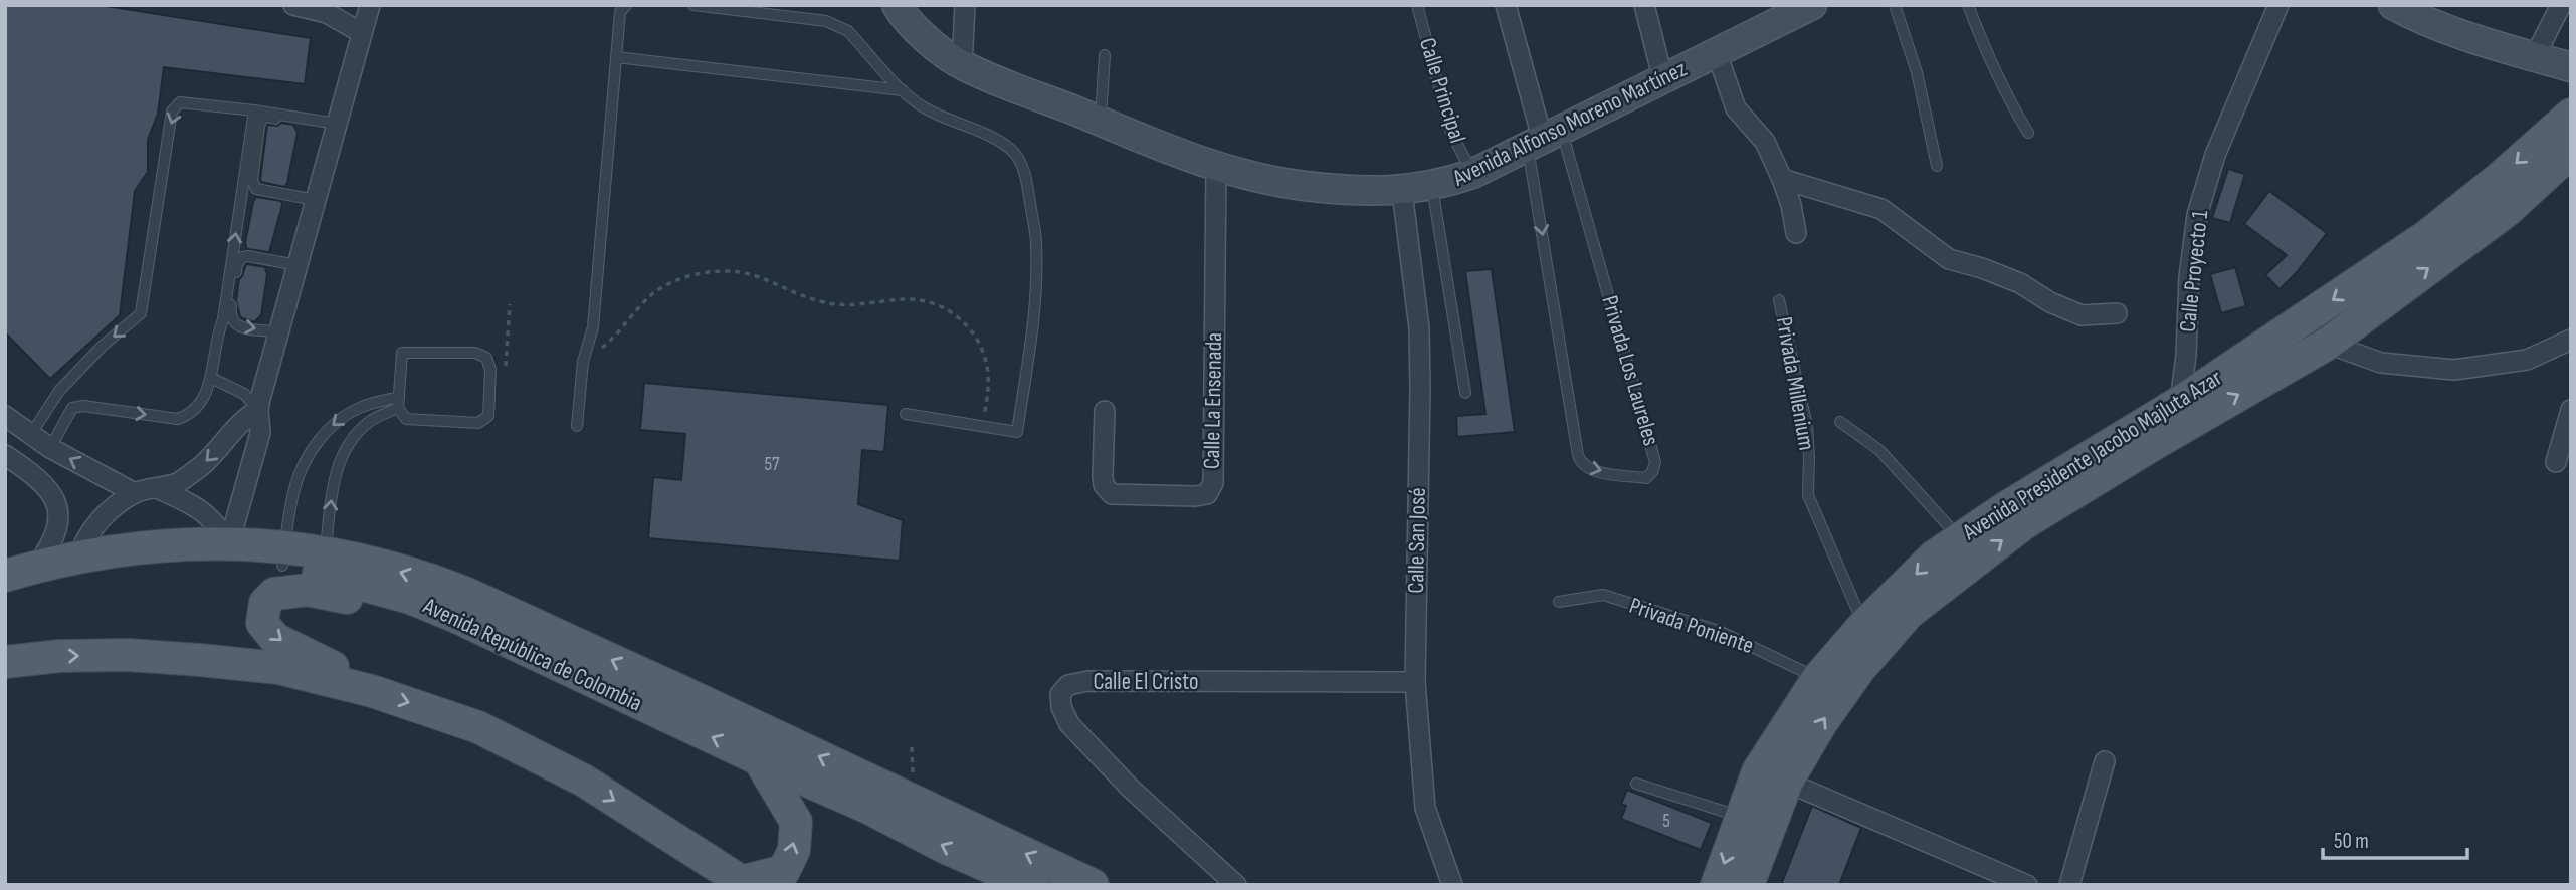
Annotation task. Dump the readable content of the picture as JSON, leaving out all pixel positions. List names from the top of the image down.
{
  "streets": {
    "main road": ["Avenida Alfonso Moreno Martínez", "Avenida Presidente Jacobo Majluta Azar", "Avenida República de Colombia"],
    "street": [
      "Calle Proyecto 1",
      "Calle La Ensenada",
      "Calle San José",
      "Calle El Cristo"
    ],
    "lane": [
      "Calle Principal",
      "Privada Los Laureles",
      "Privada Millenium",
      "Privada Poniente"
    ]
  },
  "crossings": [
    ["Calle Principal", "Avenida Alfonso Moreno Martínez"],
    ["Avenida Alfonso Moreno Martínez", "Privada Los Laureles"],
    ["Avenida Alfonso Moreno Martínez", "Calle La Ensenada"],
    ["Avenida Alfonso Moreno Martínez", "Calle San José"],
    ["Calle Proyecto 1", "Avenida Presidente Jacobo Majluta Azar"],
    ["Privada Millenium", "Avenida Presidente Jacobo Majluta Azar"],
    ["Avenida Presidente Jacobo Majluta Azar", "Privada Poniente"],
    ["Calle San José", "Calle El Cristo"]
  ],
  "house_numbers": ["57", "5"],
  "scale_bar": "50 m"
}
